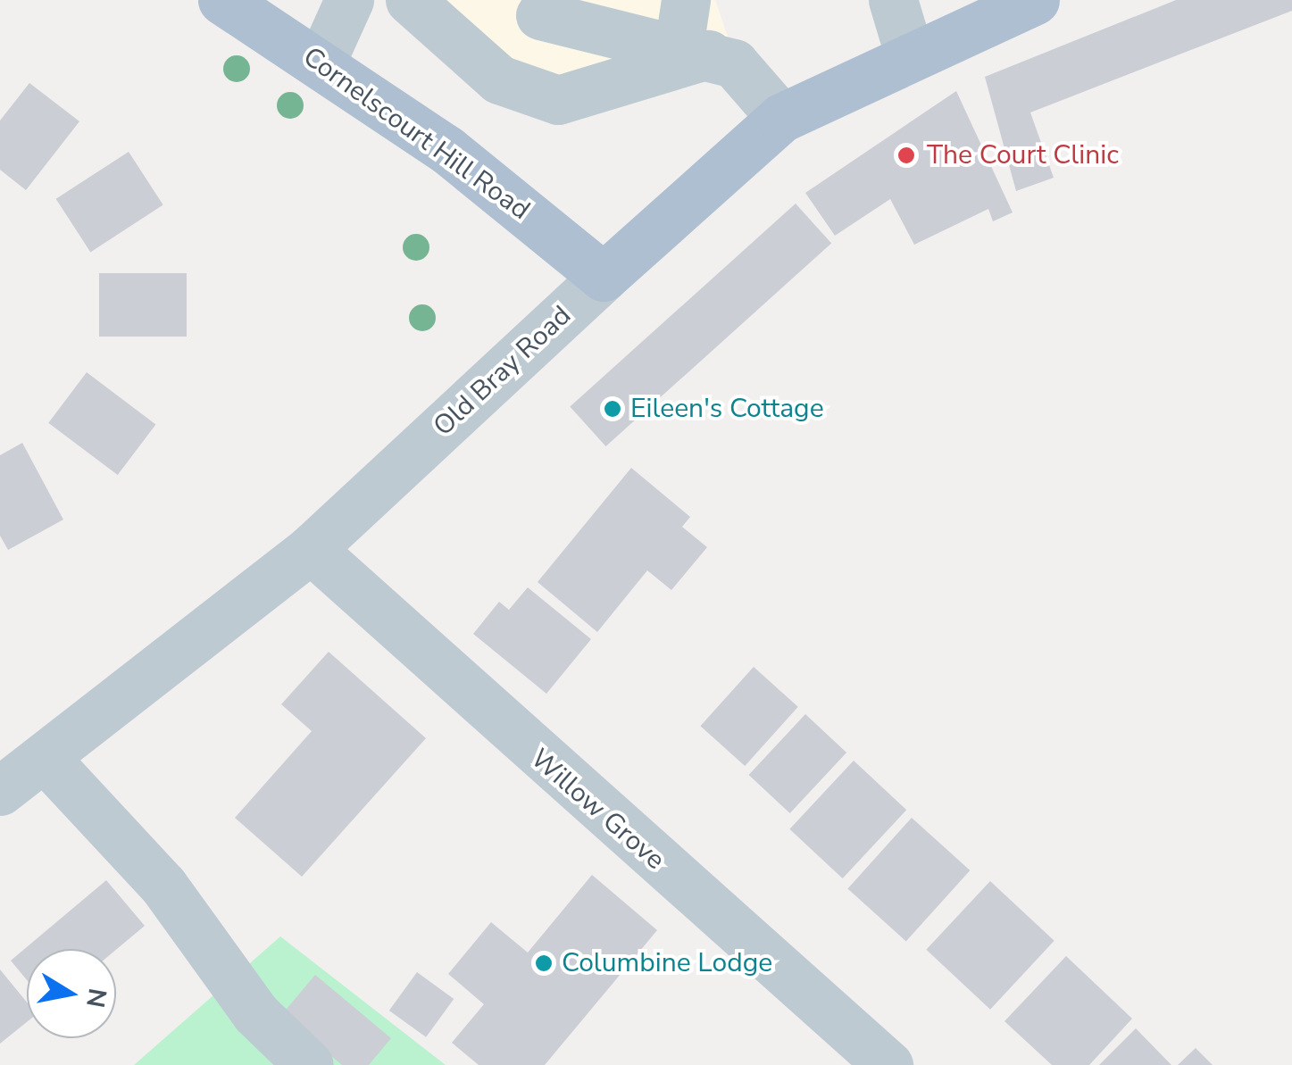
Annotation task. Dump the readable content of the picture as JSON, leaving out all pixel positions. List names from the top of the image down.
{
  "streets": {
    "main road": ["Cornelscourt Hill Road", "Old Bray Road"],
    "street": ["Willow Grove"]
  },
  "crossings": [
    ["Cornelscourt Hill Road", "Old Bray Road"],
    ["Old Bray Road", "Willow Grove"]
  ],
  "places": ["The Court Clinic", "Eileen's Cottage", "Columbine Lodge"],
  "north": "right"
}
